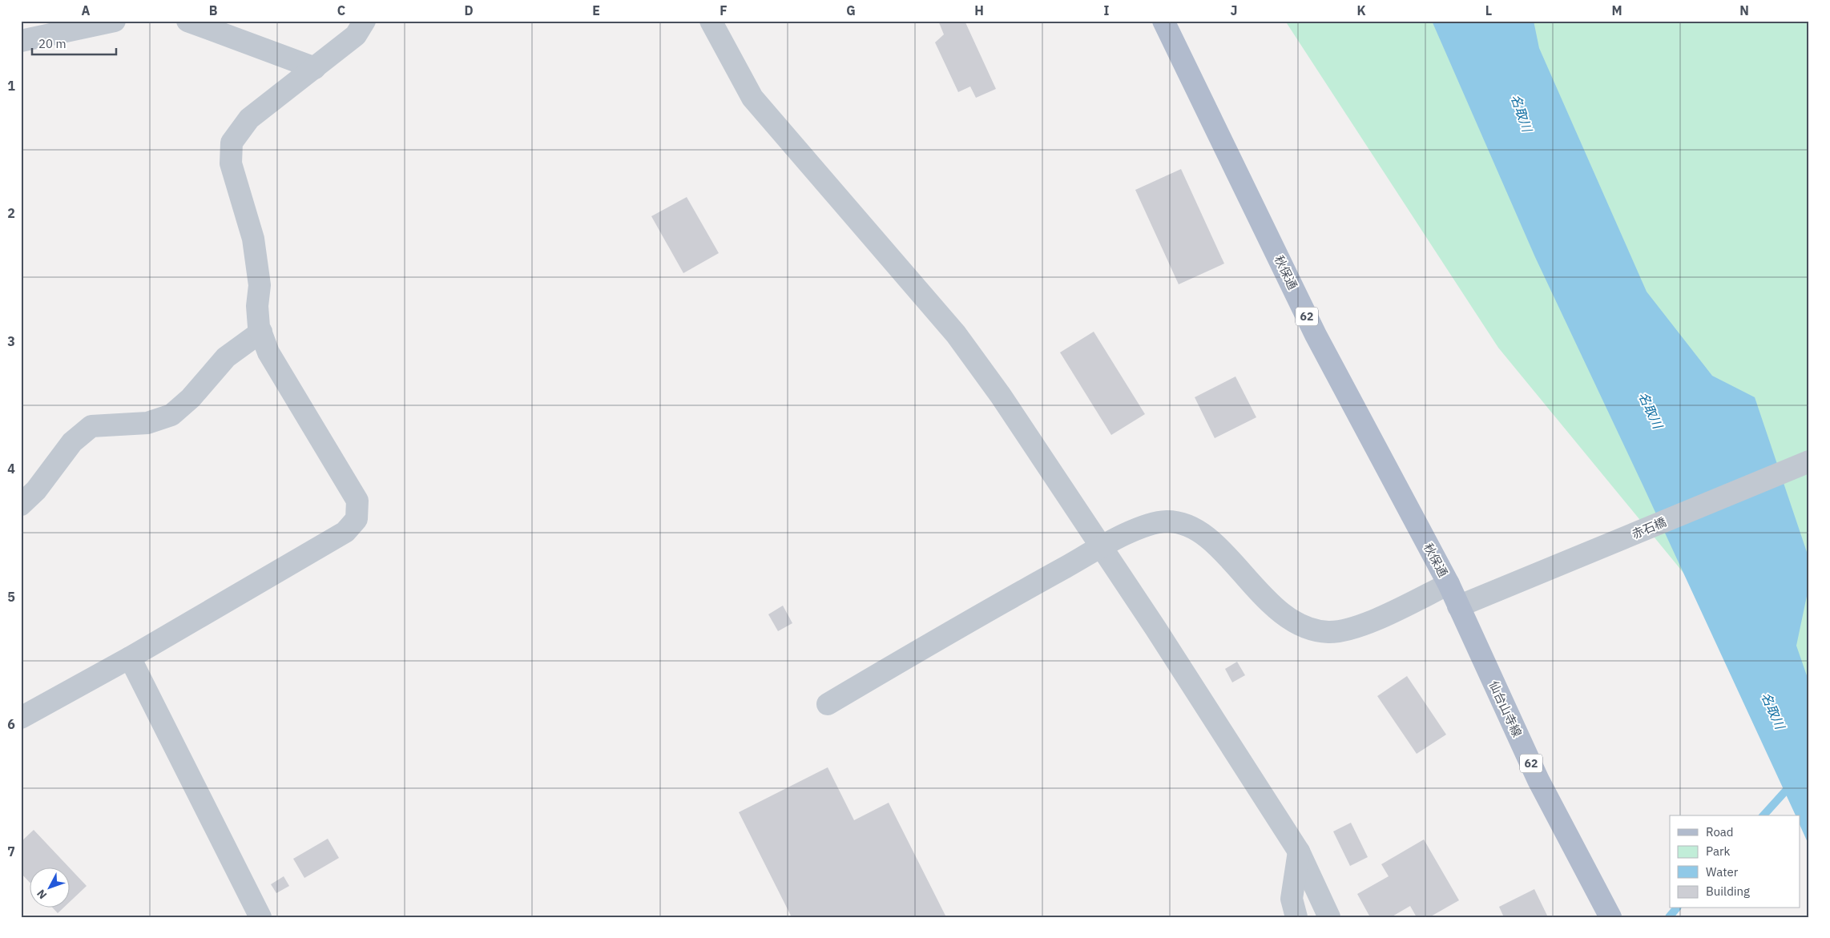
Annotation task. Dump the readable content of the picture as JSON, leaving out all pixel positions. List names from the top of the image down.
{
  "streets": {
    "main road": ["秋保通", "62", "仙台山寺線"],
    "street": ["赤石橋"]
  },
  "crossings": [
    ["秋保通", "赤石橋"],
    ["秋保通", "仙台山寺線"],
    ["赤石橋", "仙台山寺線"]
  ],
  "water": ["名取川"],
  "legend": [
    "Road",
    "Park",
    "Water",
    "Building"
  ],
  "scale_bar": "20 m",
  "north": "bottom left",
  "grid": {
    "columns": [
      "A",
      "B",
      "C",
      "D",
      "E",
      "F",
      "G",
      "H",
      "I",
      "J",
      "K",
      "L",
      "M",
      "N"
    ],
    "rows": [
      "1",
      "2",
      "3",
      "4",
      "5",
      "6",
      "7"
    ]
  }
}
